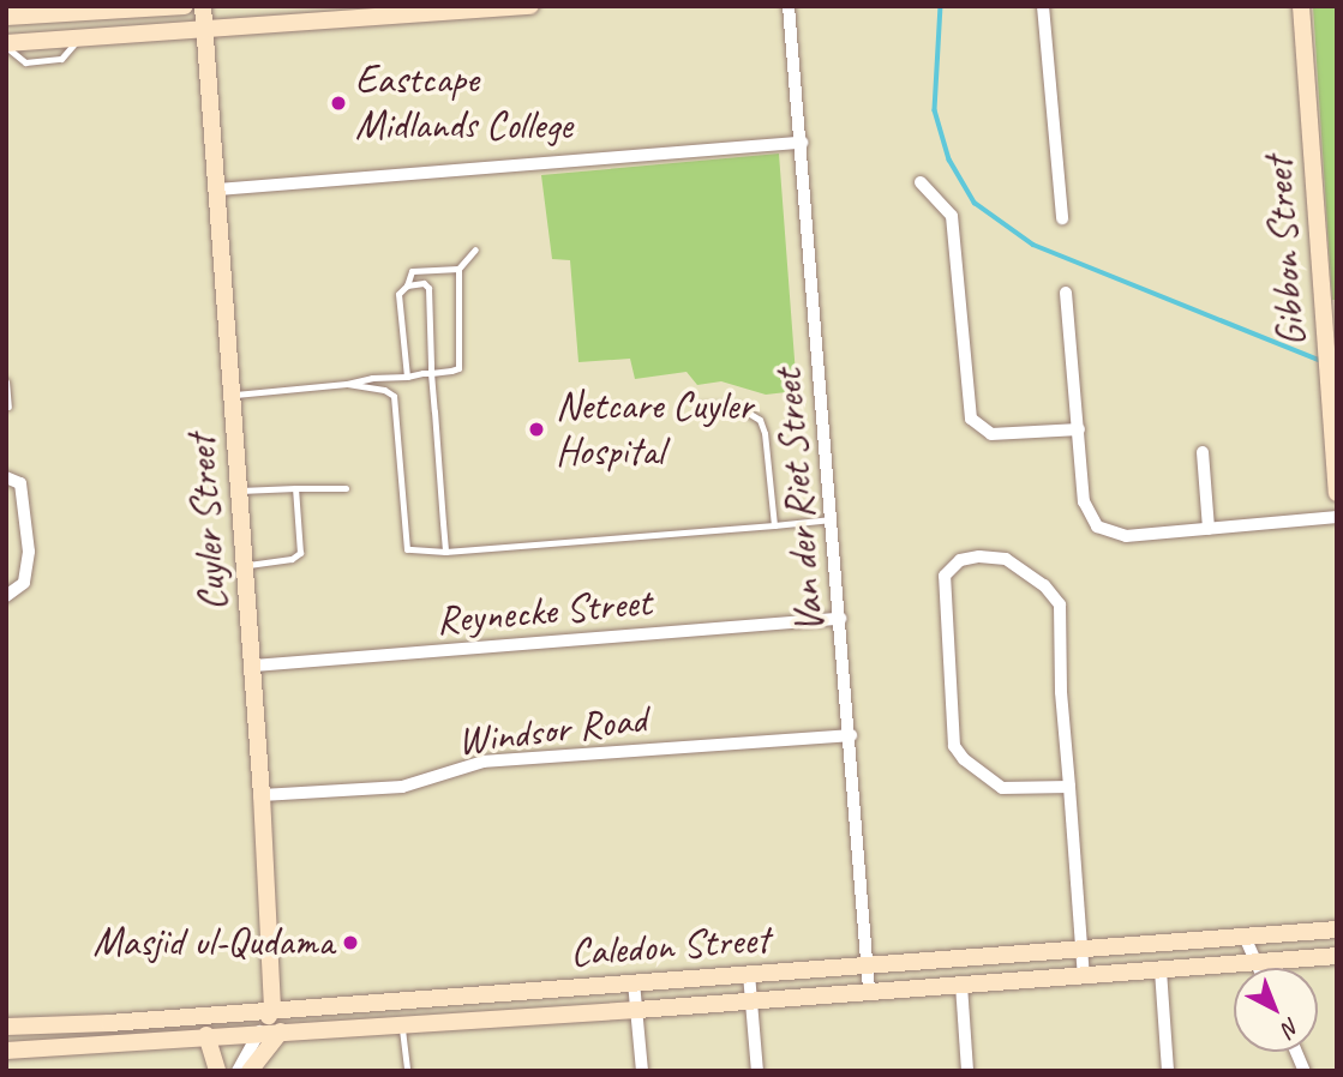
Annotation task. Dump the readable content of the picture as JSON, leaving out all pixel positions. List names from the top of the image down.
{
  "streets": {
    "main road": ["Gibbon Street", "Cuyler Street", "Caledon Street"],
    "street": ["Van der Riet Street", "Reynecke Street", "Windsor Road"]
  },
  "crossings": [
    ["Van der Riet Street", "Reynecke Street"],
    ["Van der Riet Street", "Windsor Road"],
    ["Van der Riet Street", "Caledon Street"],
    ["Cuyler Street", "Reynecke Street"],
    ["Cuyler Street", "Windsor Road"],
    ["Cuyler Street", "Caledon Street"]
  ],
  "places": ["Eastcape Midlands College", "Netcare Cuyler Hospital", "Masjid ul-Qudama"],
  "north": "bottom right"
}
